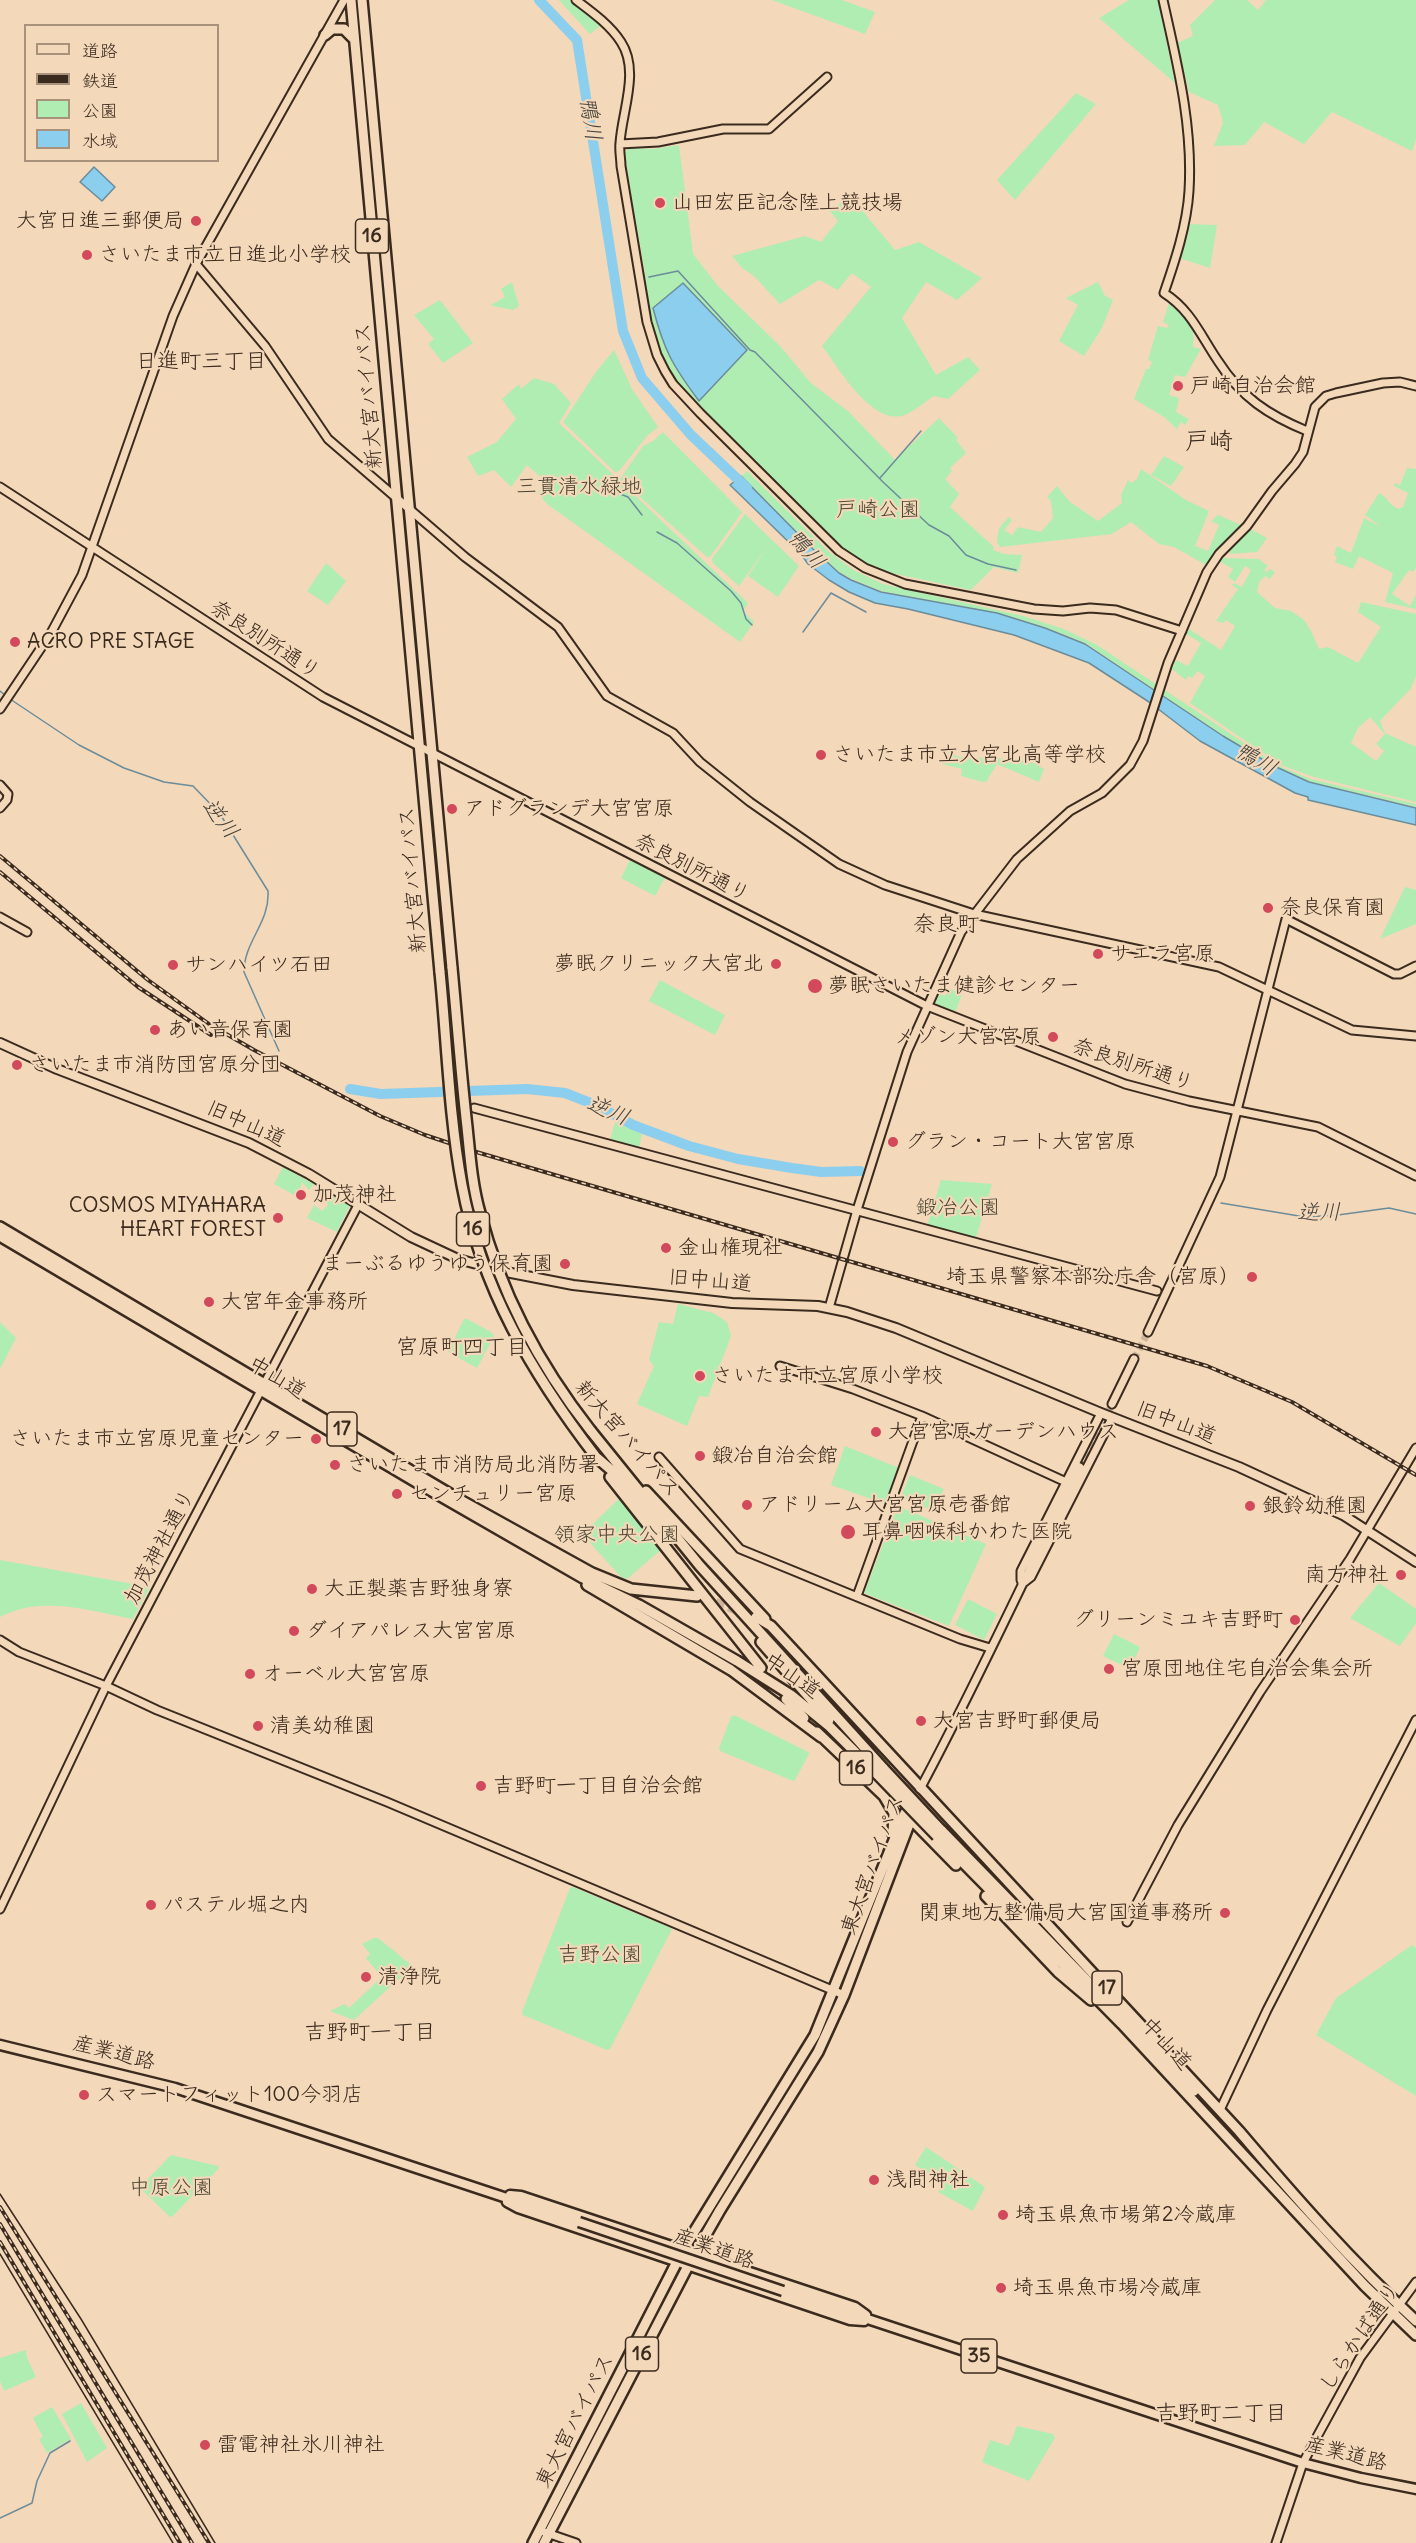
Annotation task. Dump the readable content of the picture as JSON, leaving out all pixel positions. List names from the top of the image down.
{
  "streets": {
    "highway": [
      "16",
      "新大宮バイパス",
      "中山道",
      "17",
      "東大宮バイパス"
    ],
    "main road": ["旧中山道", "産業道路", "35"],
    "street": ["奈良別所通り", "加茂神社通り", "しらかば通り"]
  },
  "crossings": [
    ["16", "新大宮バイパス"],
    ["16", "中山道"],
    ["16", "東大宮バイパス"],
    ["新大宮バイパス", "奈良別所通り"],
    ["新大宮バイパス", "中山道"],
    ["旧中山道", "加茂神社通り"],
    ["中山道", "17"],
    ["中山道", "加茂神社通り"],
    ["中山道", "東大宮バイパス"],
    ["中山道", "しらかば通り"],
    ["東大宮バイパス", "35"],
    ["産業道路", "しらかば通り"],
    ["産業道路", "35"]
  ],
  "districts": [
    "日進町三丁目",
    "戸崎",
    "奈良町",
    "宮原町四丁目",
    "吉野町一丁目",
    "吉野町二丁目"
  ],
  "water": ["鴨川", "逆川"],
  "parks": [
    "三貫清水緑地",
    "戸崎公園",
    "鍛冶公園",
    "領家中央公園",
    "吉野公園",
    "中原公園"
  ],
  "places": [
    "山田宏臣記念陸上競技場",
    "大宮日進三郵便局",
    "さいたま市立日進北小学校",
    "戸崎自治会館",
    "ACRO PRE STAGE",
    "さいたま市立大宮北高等学校",
    "アドグランデ大宮宮原",
    "奈良保育園",
    "サエラ宮原",
    "夢眠クリニック大宮北",
    "サンハイツ石田",
    "夢眠さいたま健診センター",
    "あい音保育園",
    "メゾン大宮宮原",
    "さいたま市消防団宮原分団",
    "グラン・コート大宮宮原",
    "加茂神社",
    "COSMOS MIYAHARA HEART FOREST",
    "金山権現社",
    "まーぶるゆうゆう保育園",
    "埼玉県警察本部分庁舎（宮原）",
    "大宮年金事務所",
    "さいたま市立宮原小学校",
    "大宮宮原ガーデンハウス",
    "さいたま市立宮原児童センター",
    "鍛冶自治会館",
    "さいたま市消防局北消防署",
    "センチュリー宮原",
    "アドリーム大宮宮原壱番館",
    "銀鈴幼稚園",
    "耳鼻咽喉科かわた医院",
    "南方神社",
    "大正製薬吉野独身寮",
    "グリーンミユキ吉野町",
    "ダイアパレス大宮宮原",
    "宮原団地住宅自治会集会所",
    "オーベル大宮宮原",
    "大宮吉野町郵便局",
    "清美幼稚園",
    "吉野町一丁目自治会館",
    "パステル堀之内",
    "関東地方整備局大宮国道事務所",
    "清浄院",
    "スマートフィット100今羽店",
    "浅間神社",
    "埼玉県魚市場第2冷蔵庫",
    "埼玉県魚市場冷蔵庫",
    "雷電神社氷川神社"
  ],
  "legend": [
    "道路",
    "鉄道",
    "公園",
    "水域"
  ]
}
